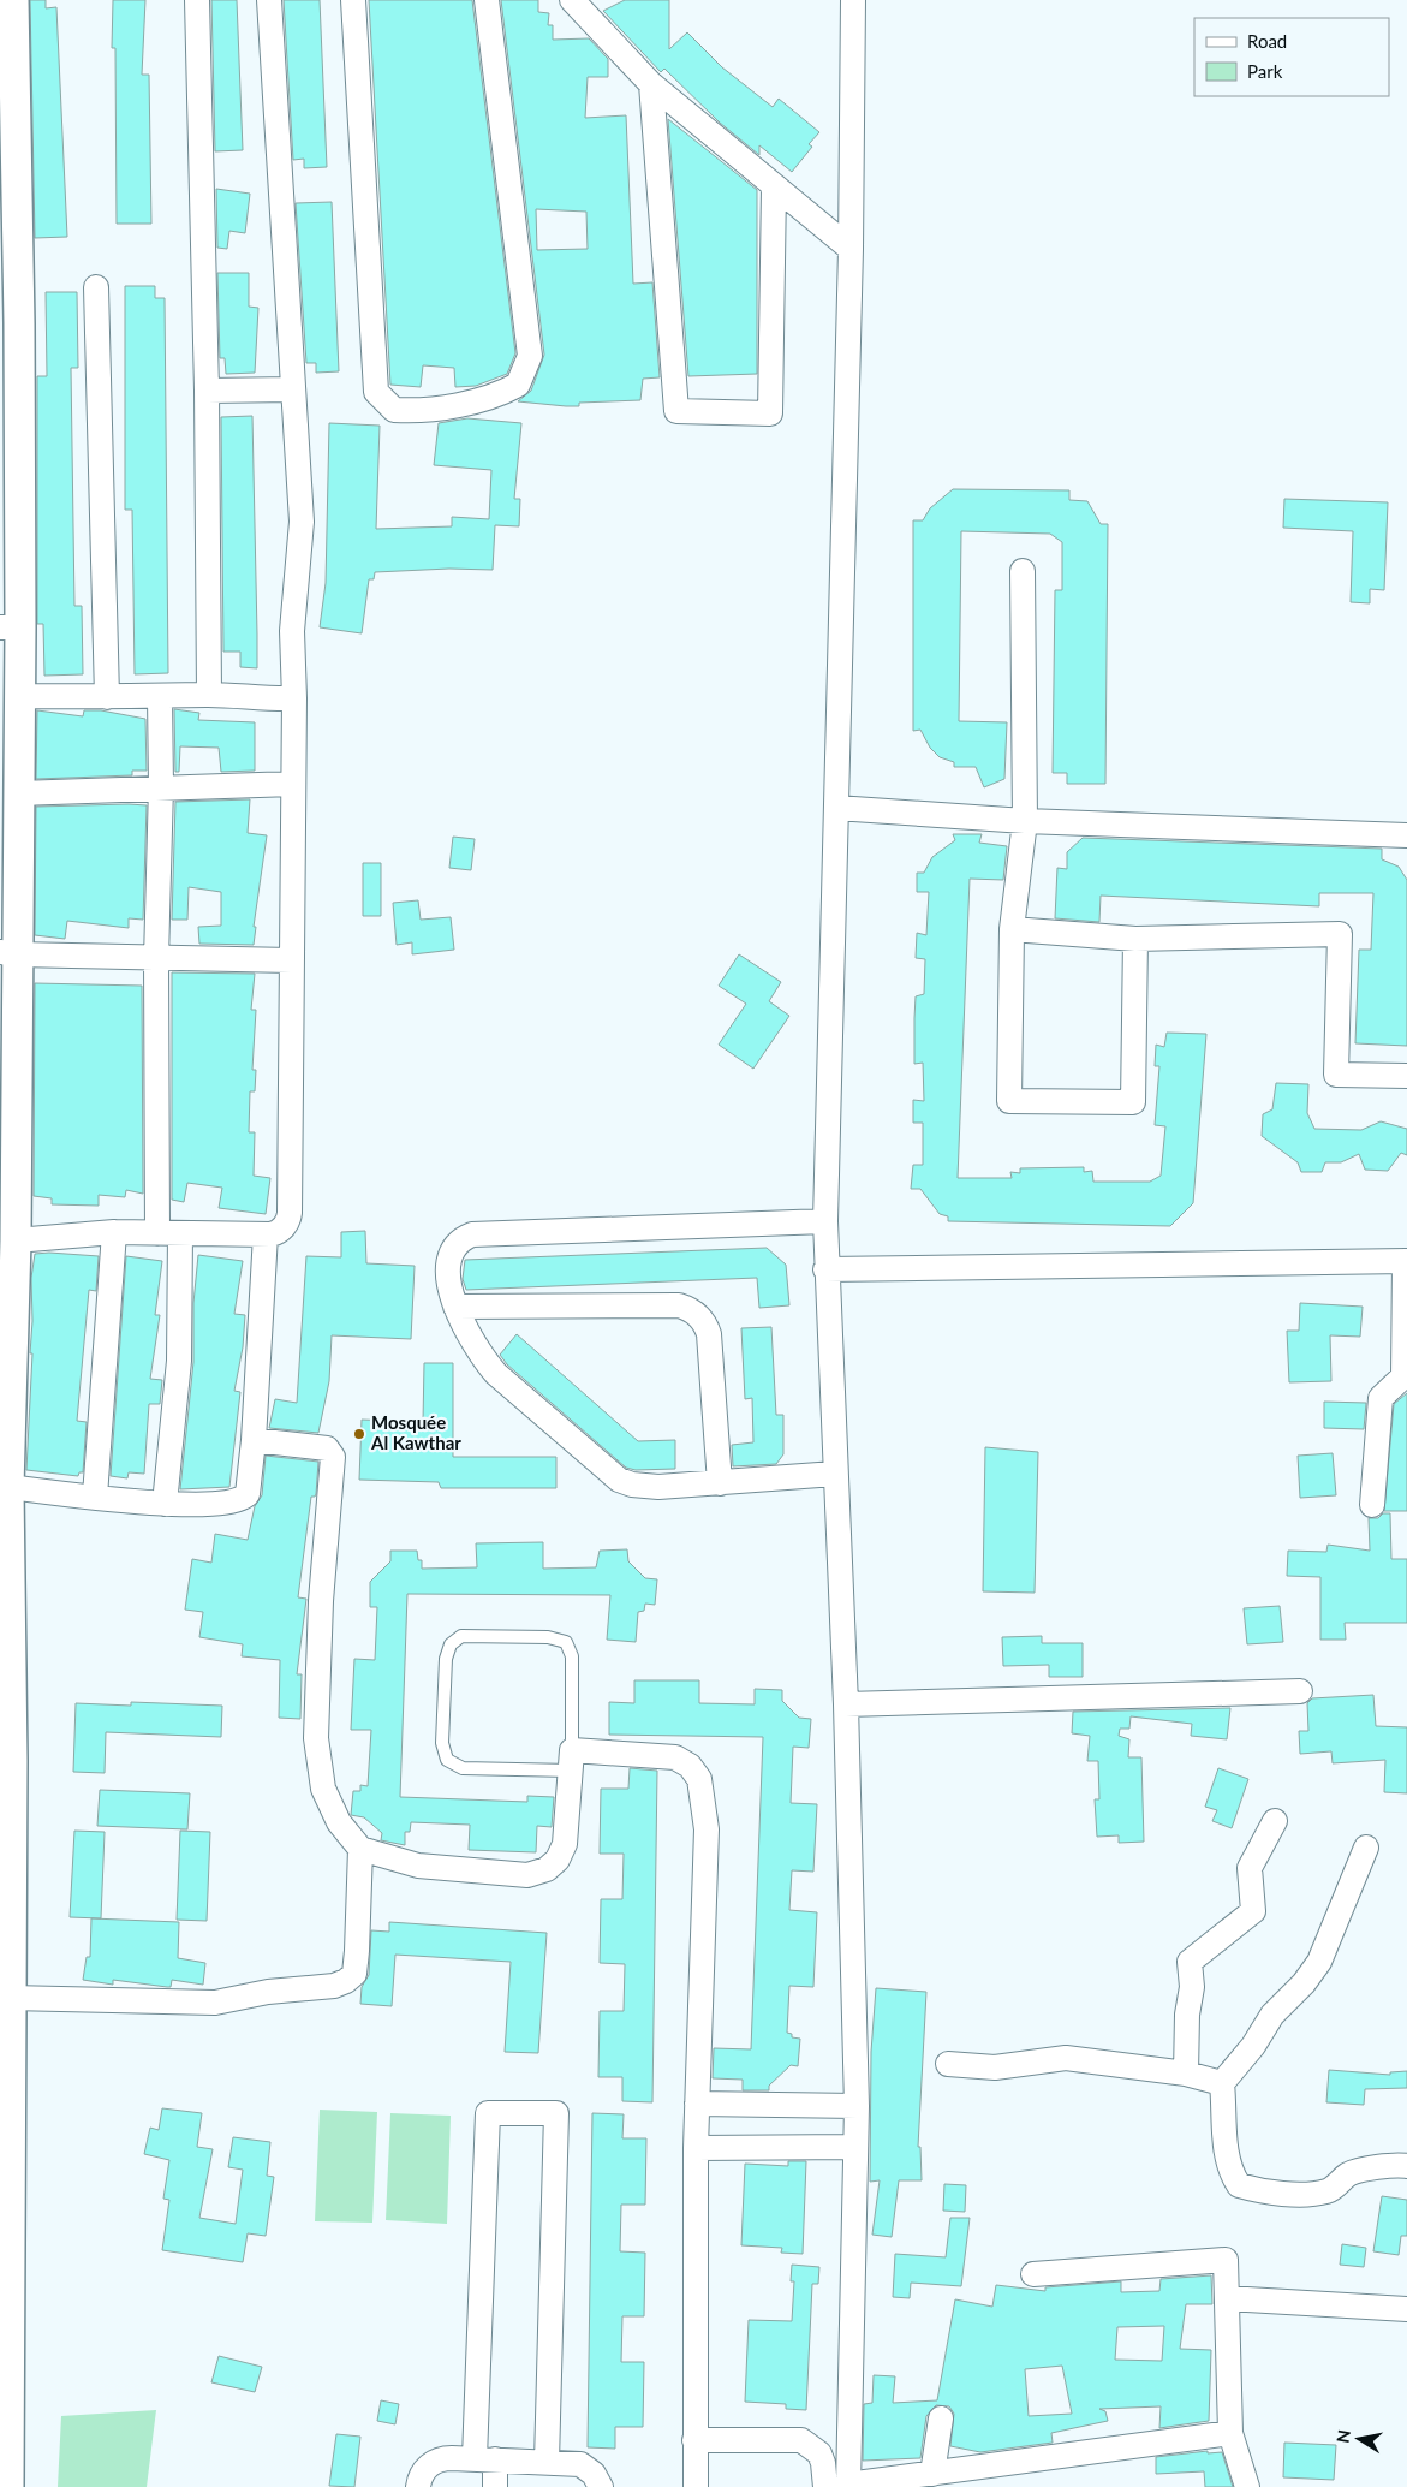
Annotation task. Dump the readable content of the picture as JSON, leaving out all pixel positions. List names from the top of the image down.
{
  "places": ["Mosquée Al Kawthar"],
  "legend": ["Road", "Park"],
  "north": "left"
}
